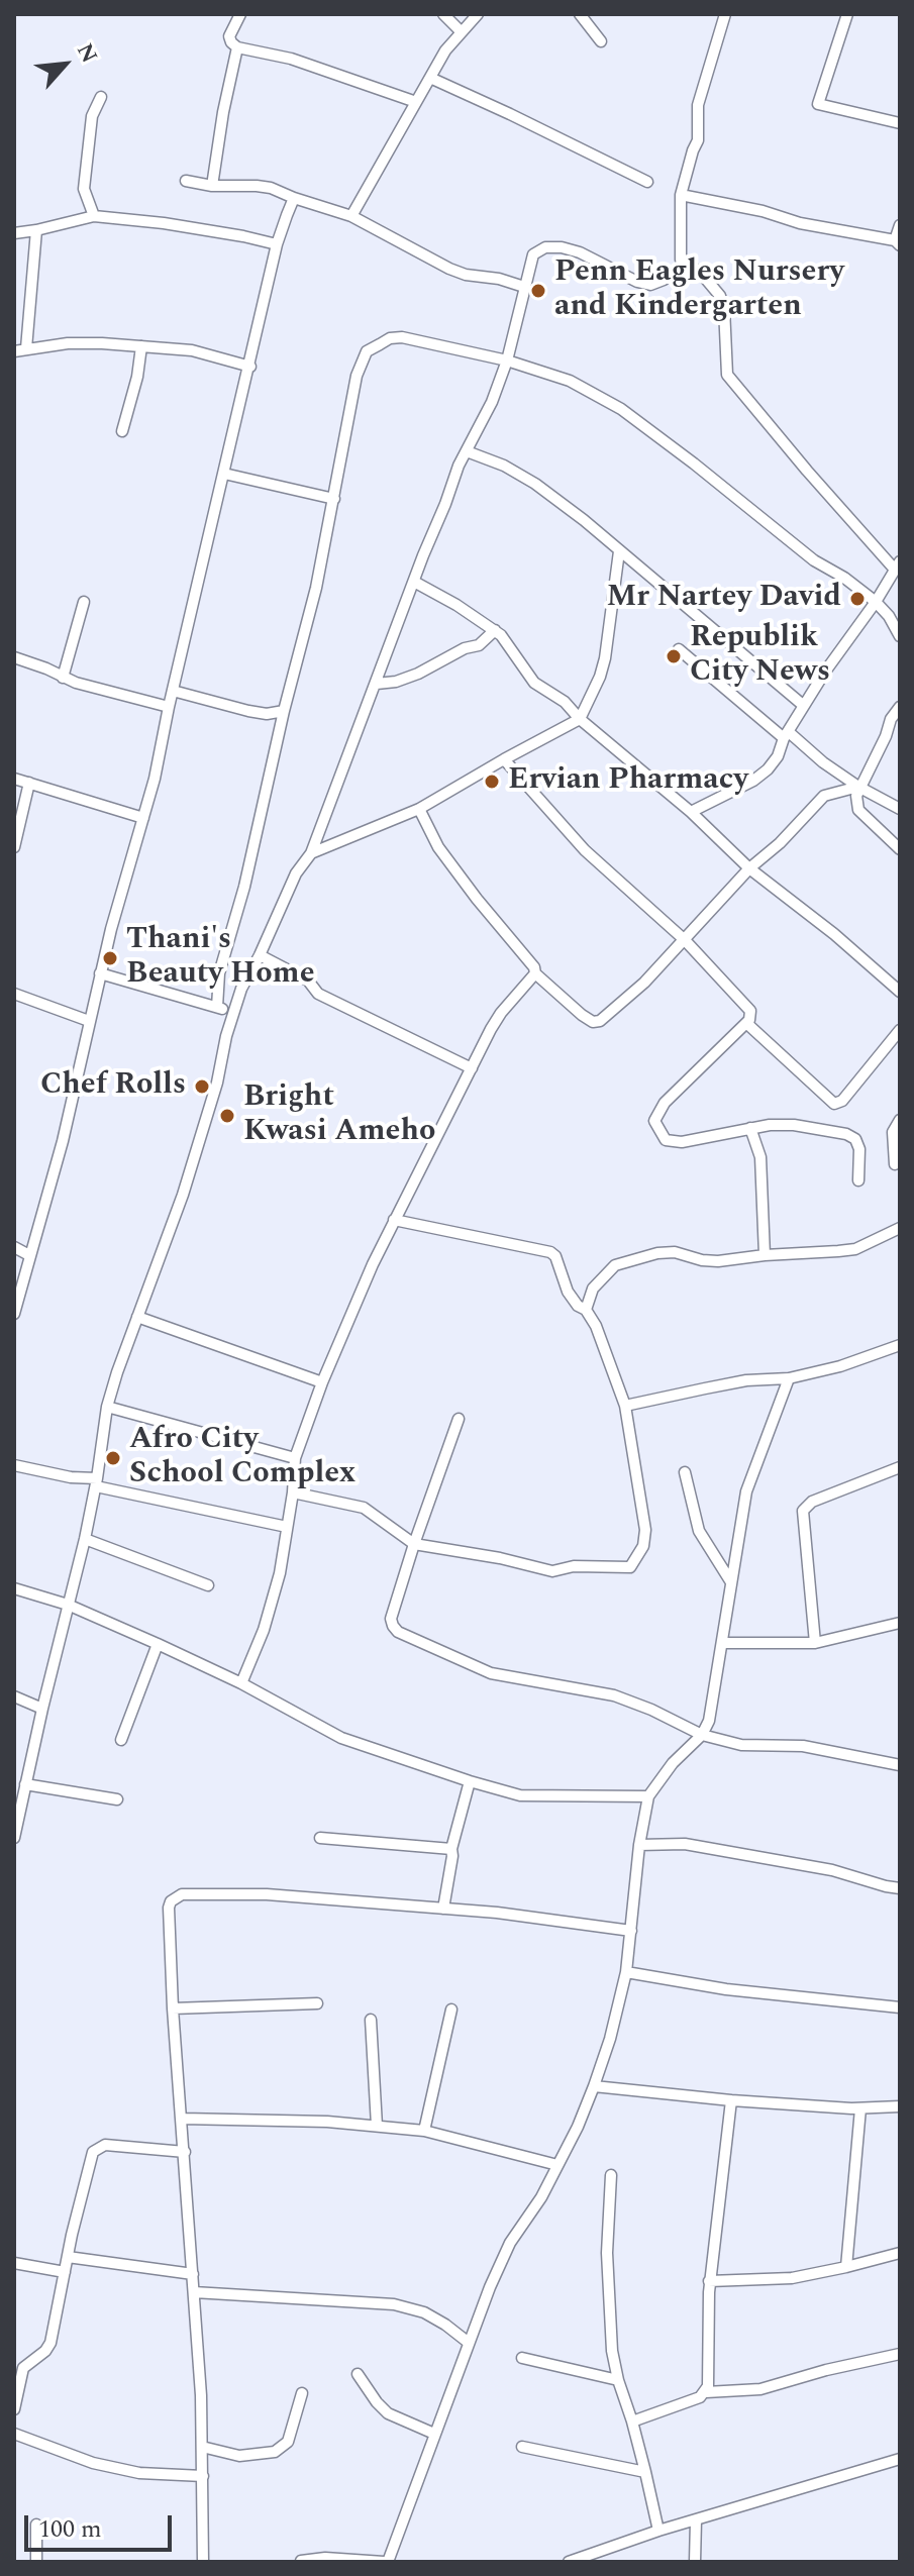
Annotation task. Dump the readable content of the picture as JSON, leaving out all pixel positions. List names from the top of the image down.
{
  "places": [
    "Penn Eagles Nursery and Kindergarten",
    "Mr Nartey David",
    "Republik City News",
    "Ervian Pharmacy",
    "Thani's Beauty Home",
    "Chef Rolls",
    "Bright Kwasi Ameho",
    "Afro City School Complex"
  ],
  "scale_bar": "100 m",
  "north": "top right"
}
